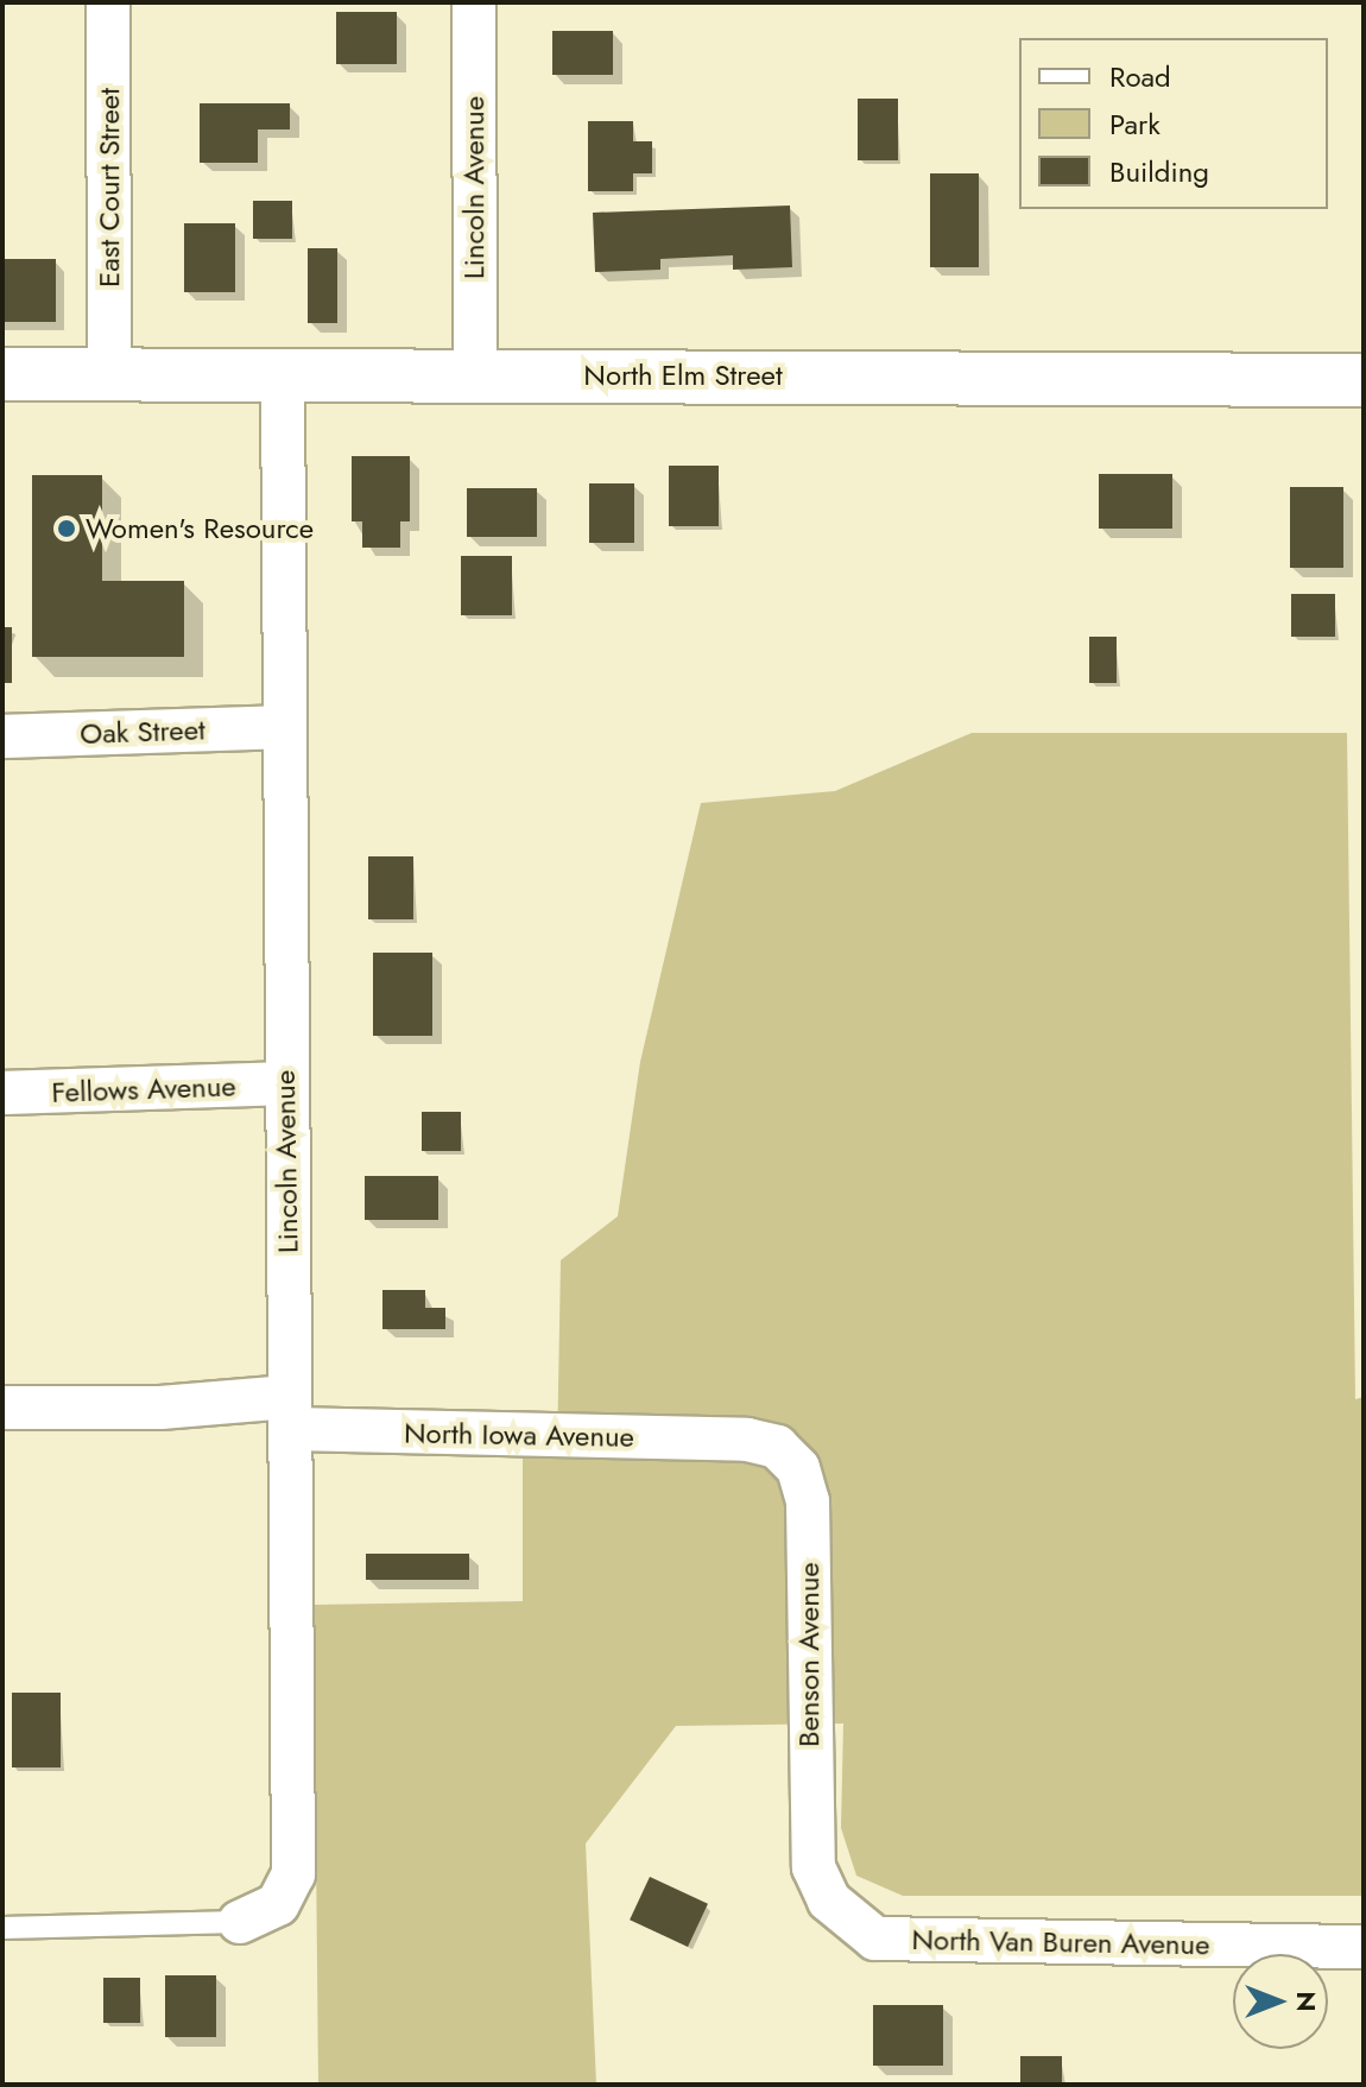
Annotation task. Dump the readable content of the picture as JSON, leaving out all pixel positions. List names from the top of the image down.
{
  "streets": {
    "main road": ["North Elm Street"],
    "street": [
      "East Court Street",
      "Lincoln Avenue",
      "Oak Street",
      "Fellows Avenue",
      "North Iowa Avenue",
      "Benson Avenue",
      "North Van Buren Avenue"
    ]
  },
  "crossings": [
    ["East Court Street", "North Elm Street"],
    ["Lincoln Avenue", "North Elm Street"],
    ["Lincoln Avenue", "Oak Street"],
    ["Lincoln Avenue", "Fellows Avenue"],
    ["Lincoln Avenue", "North Iowa Avenue"],
    ["North Iowa Avenue", "Benson Avenue"],
    ["Benson Avenue", "North Van Buren Avenue"]
  ],
  "places": ["Women's Resource"],
  "legend": ["Road", "Park", "Building"],
  "north": "right"
}
